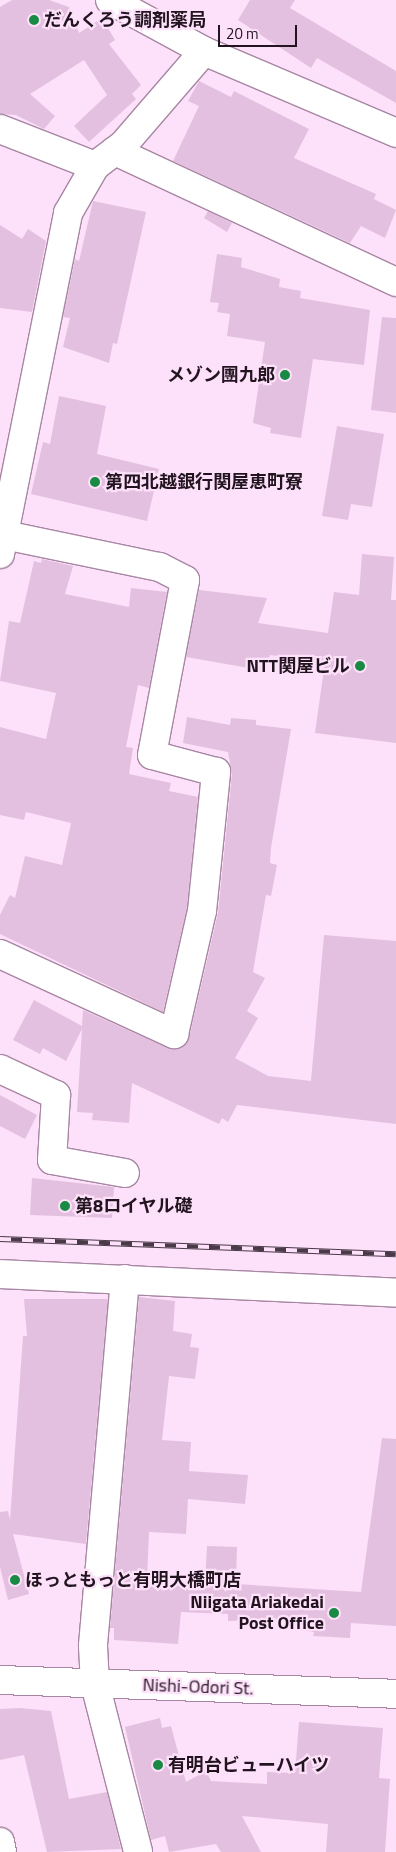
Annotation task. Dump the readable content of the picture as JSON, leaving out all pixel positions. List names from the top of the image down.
{
  "streets": {
    "street": ["Nishi-Odori St."]
  },
  "places": [
    "だんくろう調剤薬局",
    "メゾン團九郎",
    "第四北越銀行関屋恵町寮",
    "NTT関屋ビル",
    "第8ロイヤル礎",
    "ほっともっと有明大橋町店",
    "Niigata Ariakedai Post Office",
    "有明台ビューハイツ"
  ],
  "scale_bar": "20 m"
}
